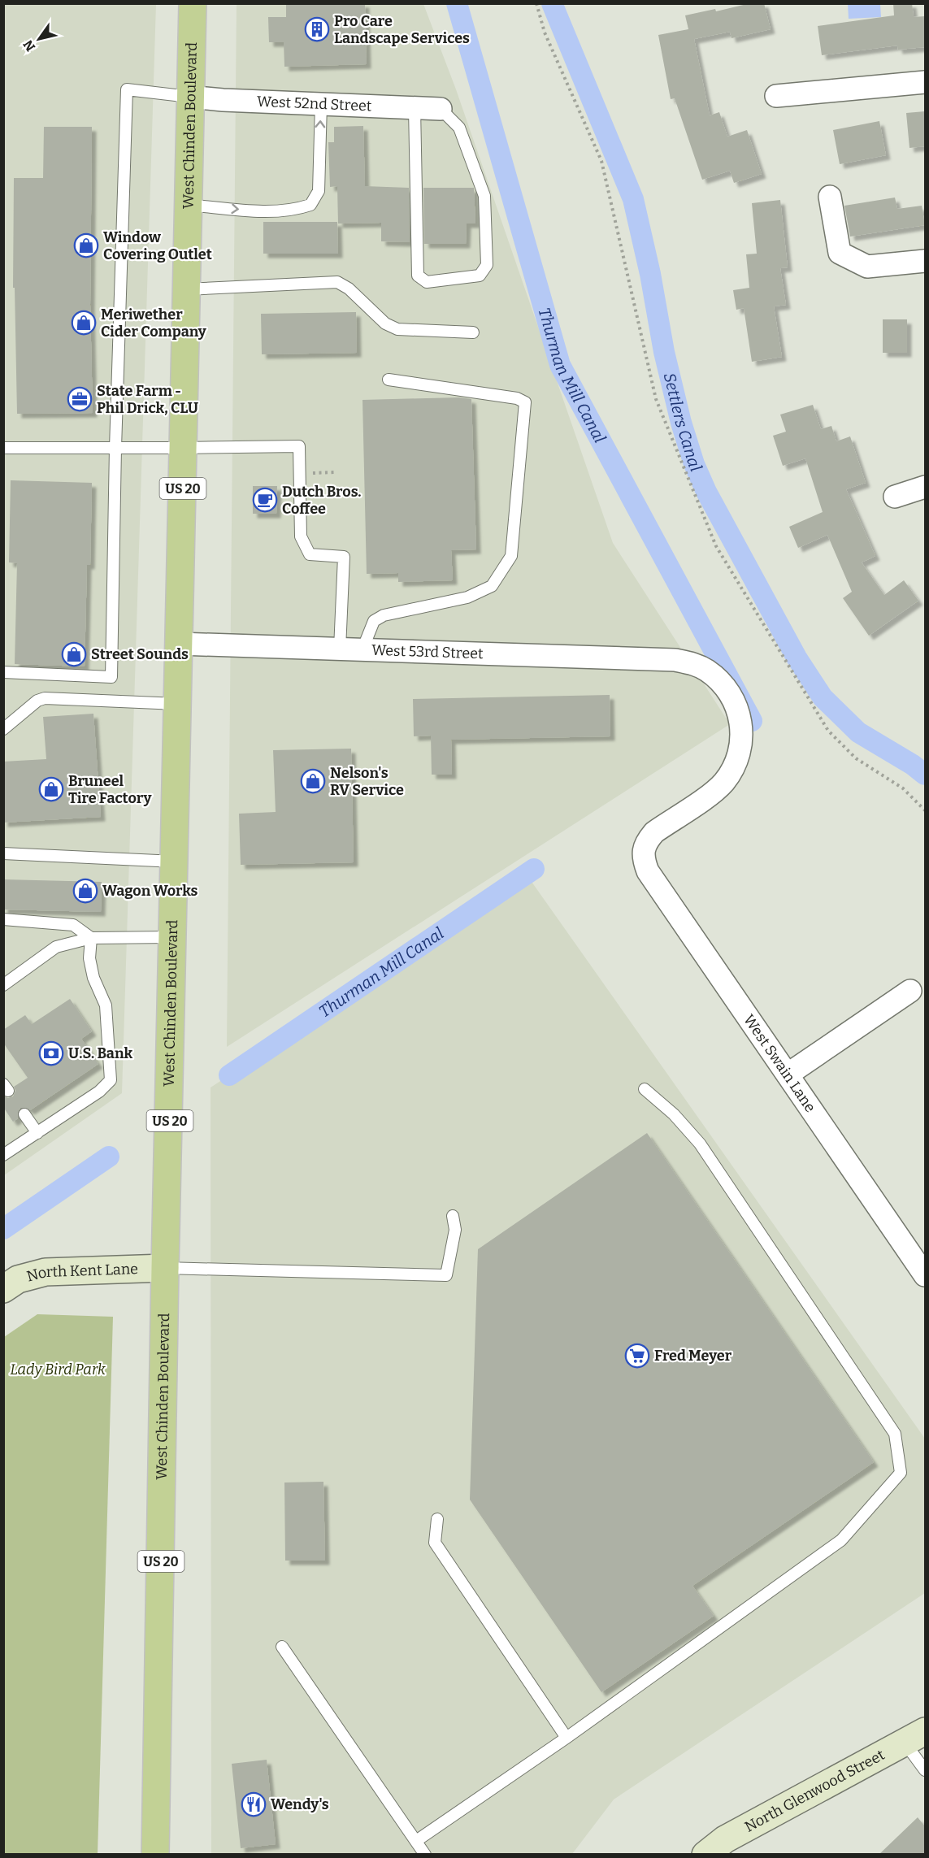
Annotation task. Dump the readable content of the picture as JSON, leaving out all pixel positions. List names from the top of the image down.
{
  "streets": {
    "main road": [
      "West Chinden Boulevard",
      "US 20",
      "North Kent Lane",
      "North Glenwood Street"
    ],
    "street": ["West 52nd Street", "West 53rd Street", "West Swain Lane"]
  },
  "crossings": [
    ["West 52nd Street", "West Chinden Boulevard"],
    ["West Chinden Boulevard", "West 53rd Street"],
    ["West Chinden Boulevard", "North Kent Lane"],
    ["West 53rd Street", "West Swain Lane"]
  ],
  "water": ["Thurman Mill Canal", "Settlers Canal"],
  "parks": ["Lady Bird Park"],
  "places": {
    "building": ["Pro Care Landscape Services"],
    "shop": [
      "Window Covering Outlet",
      "Meriwether Cider Company",
      "Street Sounds",
      "Nelson's RV Service",
      "Bruneel Tire Factory",
      "Wagon Works"
    ],
    "office": ["State Farm - Phil Drick, CLU"],
    "cafe": ["Dutch Bros. Coffee"],
    "bank": ["U.S. Bank"],
    "supermarket": ["Fred Meyer"],
    "restaurant": ["Wendy's"]
  },
  "north": "bottom left"
}
